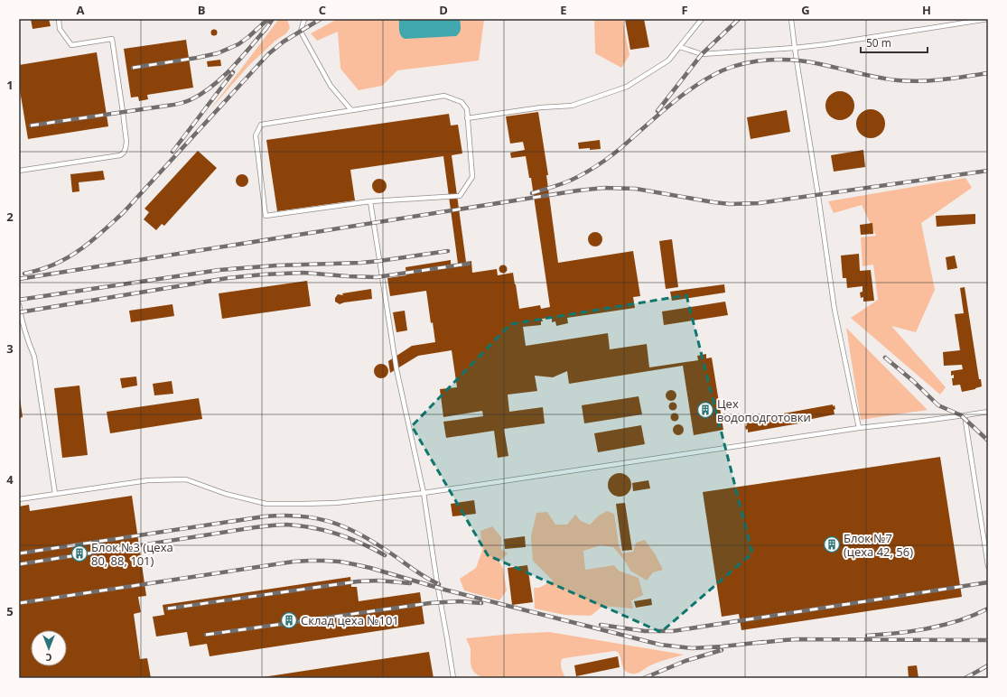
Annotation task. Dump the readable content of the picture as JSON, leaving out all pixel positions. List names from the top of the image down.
{
  "places": {
    "building": [
      "Цех водоподготовки",
      "Блок №7 (цеха 42, 56)",
      "Блок №3 (цеха 80, 88, 101)",
      "Склад цеха №101"
    ]
  },
  "scale_bar": "50 m",
  "north": "bottom",
  "grid": {
    "columns": [
      "A",
      "B",
      "C",
      "D",
      "E",
      "F",
      "G",
      "H"
    ],
    "rows": [
      "1",
      "2",
      "3",
      "4",
      "5"
    ]
  }
}
